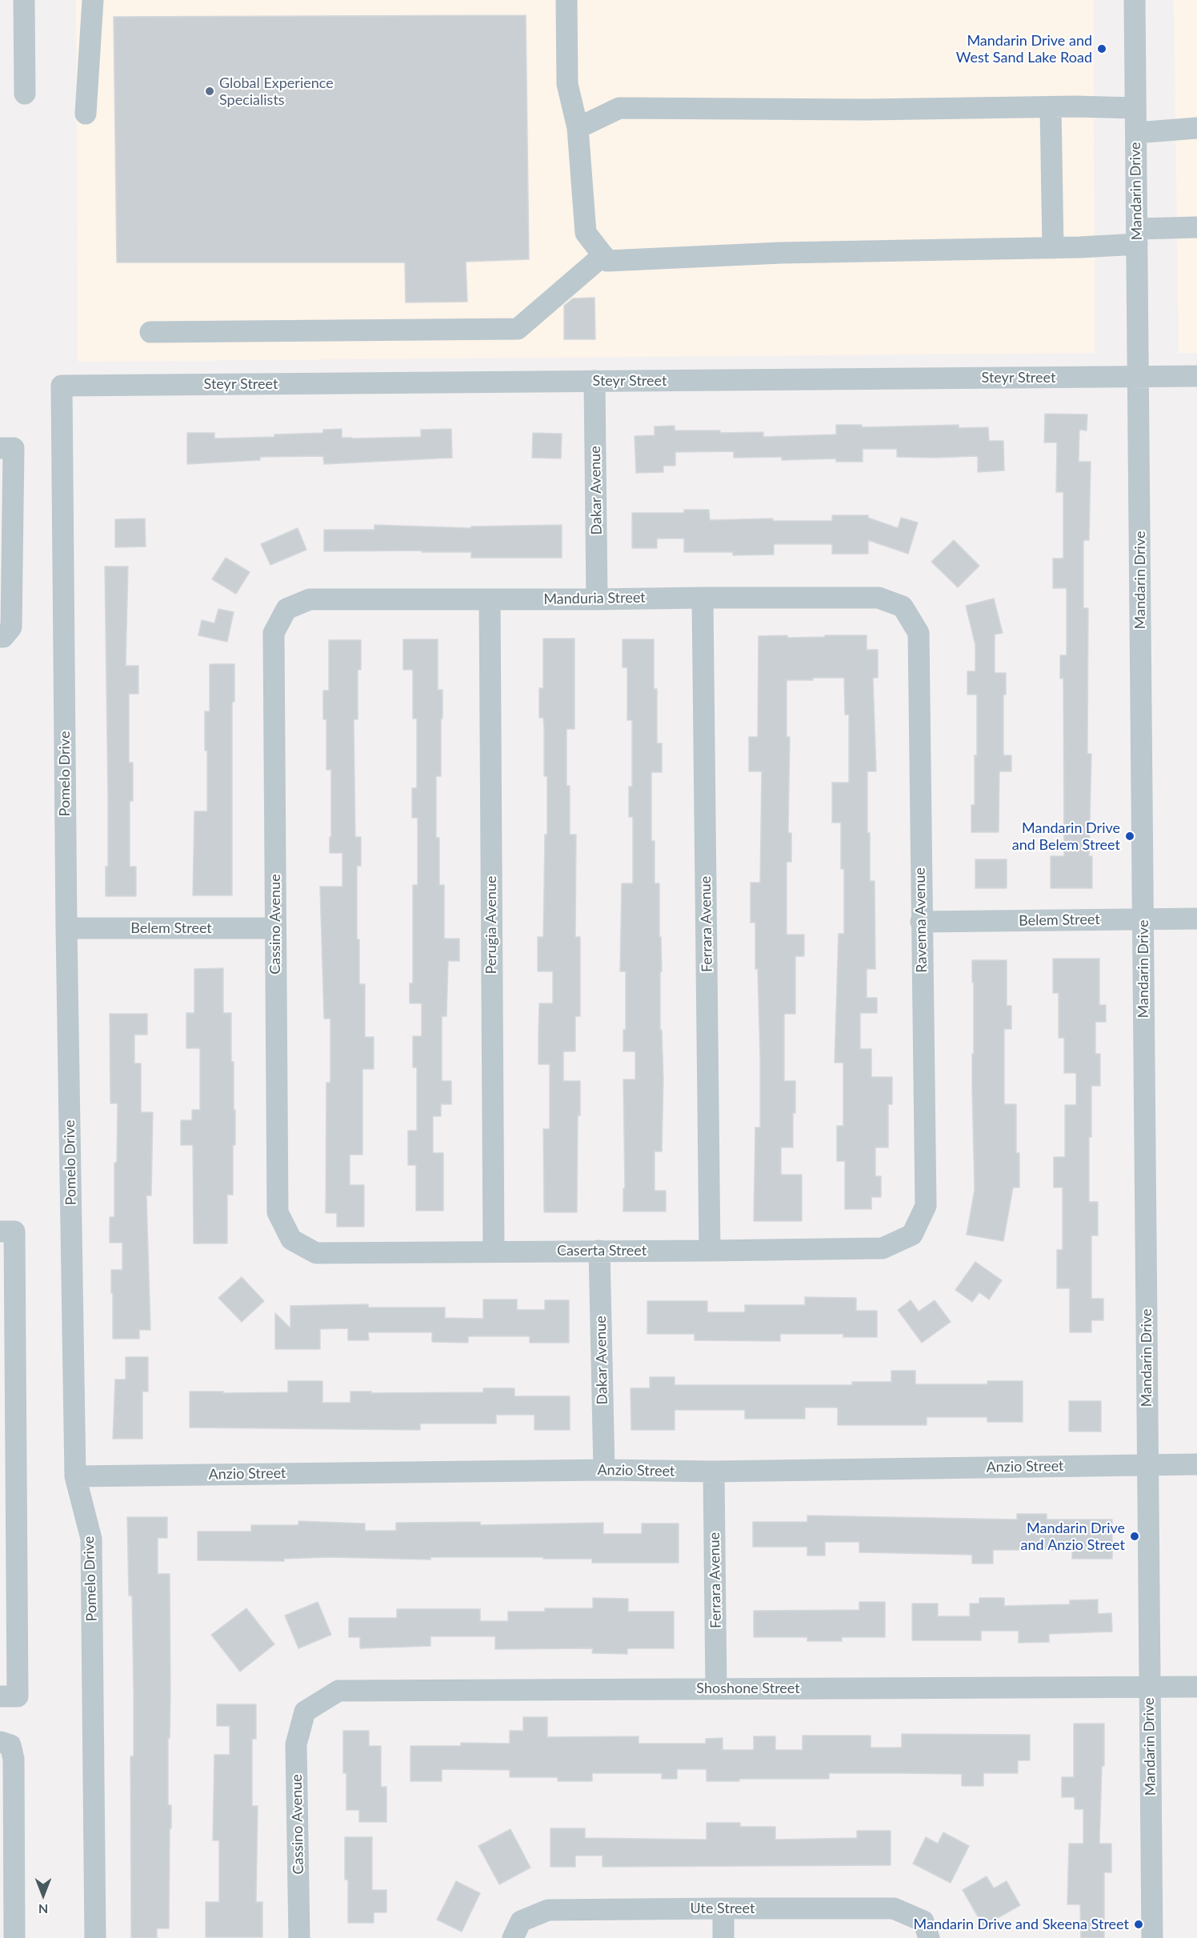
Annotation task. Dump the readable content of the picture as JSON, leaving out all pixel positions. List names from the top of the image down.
{
  "streets": {
    "street": [
      "Mandarin Drive",
      "Steyr Street",
      "Dakar Avenue",
      "Manduria Street",
      "Pomelo Drive",
      "Ravenna Avenue",
      "Belem Street",
      "Cassino Avenue",
      "Ferrara Avenue",
      "Perugia Avenue",
      "Caserta Street",
      "Anzio Street",
      "Shoshone Street",
      "Ute Street"
    ]
  },
  "crossings": [
    ["Mandarin Drive", "Steyr Street"],
    ["Mandarin Drive", "Belem Street"],
    ["Mandarin Drive", "Anzio Street"],
    ["Mandarin Drive", "Shoshone Street"],
    ["Steyr Street", "Dakar Avenue"],
    ["Steyr Street", "Pomelo Drive"],
    ["Dakar Avenue", "Manduria Street"],
    ["Dakar Avenue", "Caserta Street"],
    ["Dakar Avenue", "Anzio Street"],
    ["Manduria Street", "Ravenna Avenue"],
    ["Manduria Street", "Cassino Avenue"],
    ["Manduria Street", "Ferrara Avenue"],
    ["Manduria Street", "Perugia Avenue"],
    ["Pomelo Drive", "Belem Street"],
    ["Pomelo Drive", "Anzio Street"],
    ["Ravenna Avenue", "Belem Street"],
    ["Ravenna Avenue", "Caserta Street"],
    ["Belem Street", "Cassino Avenue"],
    ["Cassino Avenue", "Caserta Street"],
    ["Cassino Avenue", "Shoshone Street"],
    ["Ferrara Avenue", "Caserta Street"],
    ["Ferrara Avenue", "Anzio Street"],
    ["Ferrara Avenue", "Shoshone Street"],
    ["Perugia Avenue", "Caserta Street"]
  ],
  "places": [
    "Mandarin Drive and West Sand Lake Road",
    "Global Experience Specialists",
    "Mandarin Drive and Belem Street",
    "Mandarin Drive and Anzio Street",
    "Mandarin Drive and Skeena Street"
  ],
  "north": "bottom"
}
